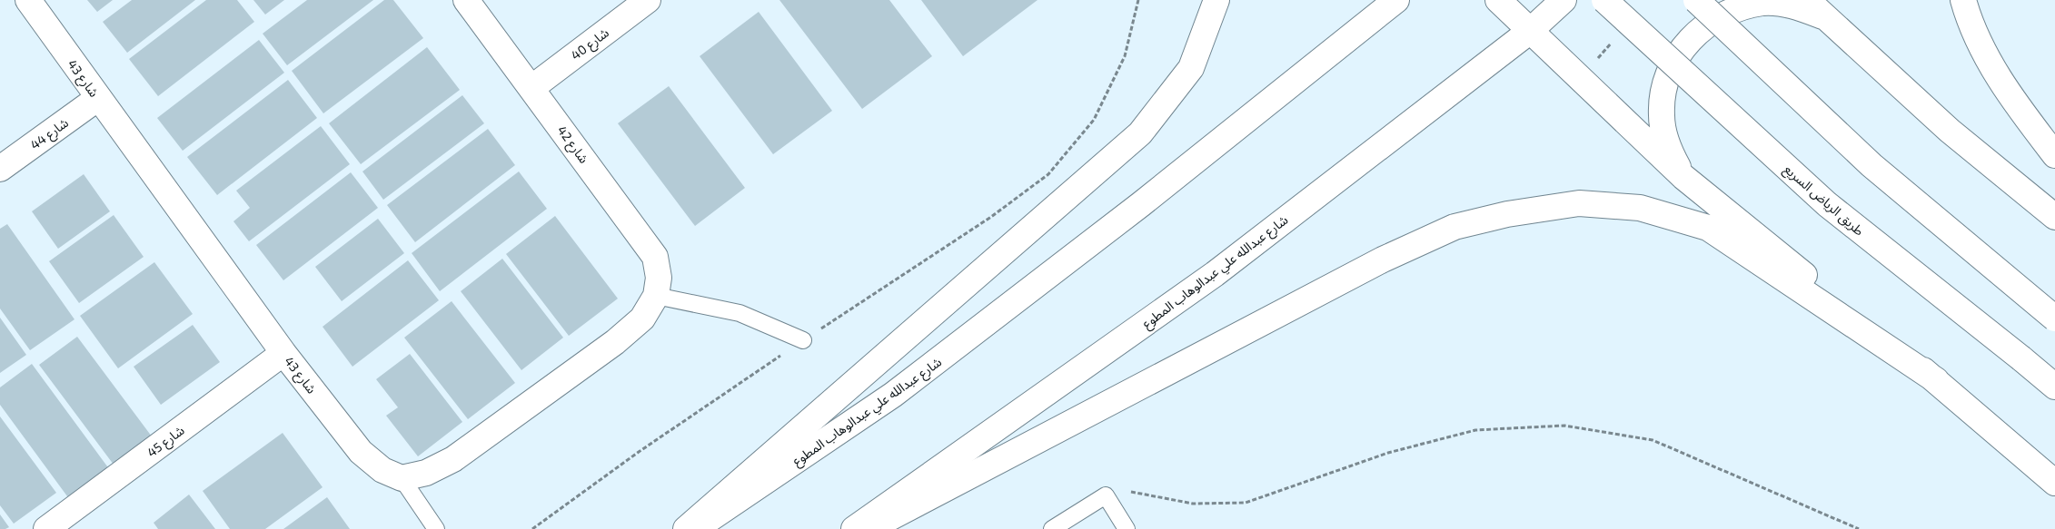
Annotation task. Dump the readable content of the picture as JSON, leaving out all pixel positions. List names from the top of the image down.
{
  "streets": {
    "main road": [
      "شارع 40",
      "شارع 43",
      "شارع 44",
      "شارع 42",
      "طريق الرياض السريع",
      "شارع عبدالله علي عبدالوهاب المطوع",
      "شارع 45"
    ]
  },
  "crossings": [
    ["شارع 40", "شارع 42"],
    ["شارع 43", "شارع 44"],
    ["شارع 43", "شارع 45"]
  ]
}
